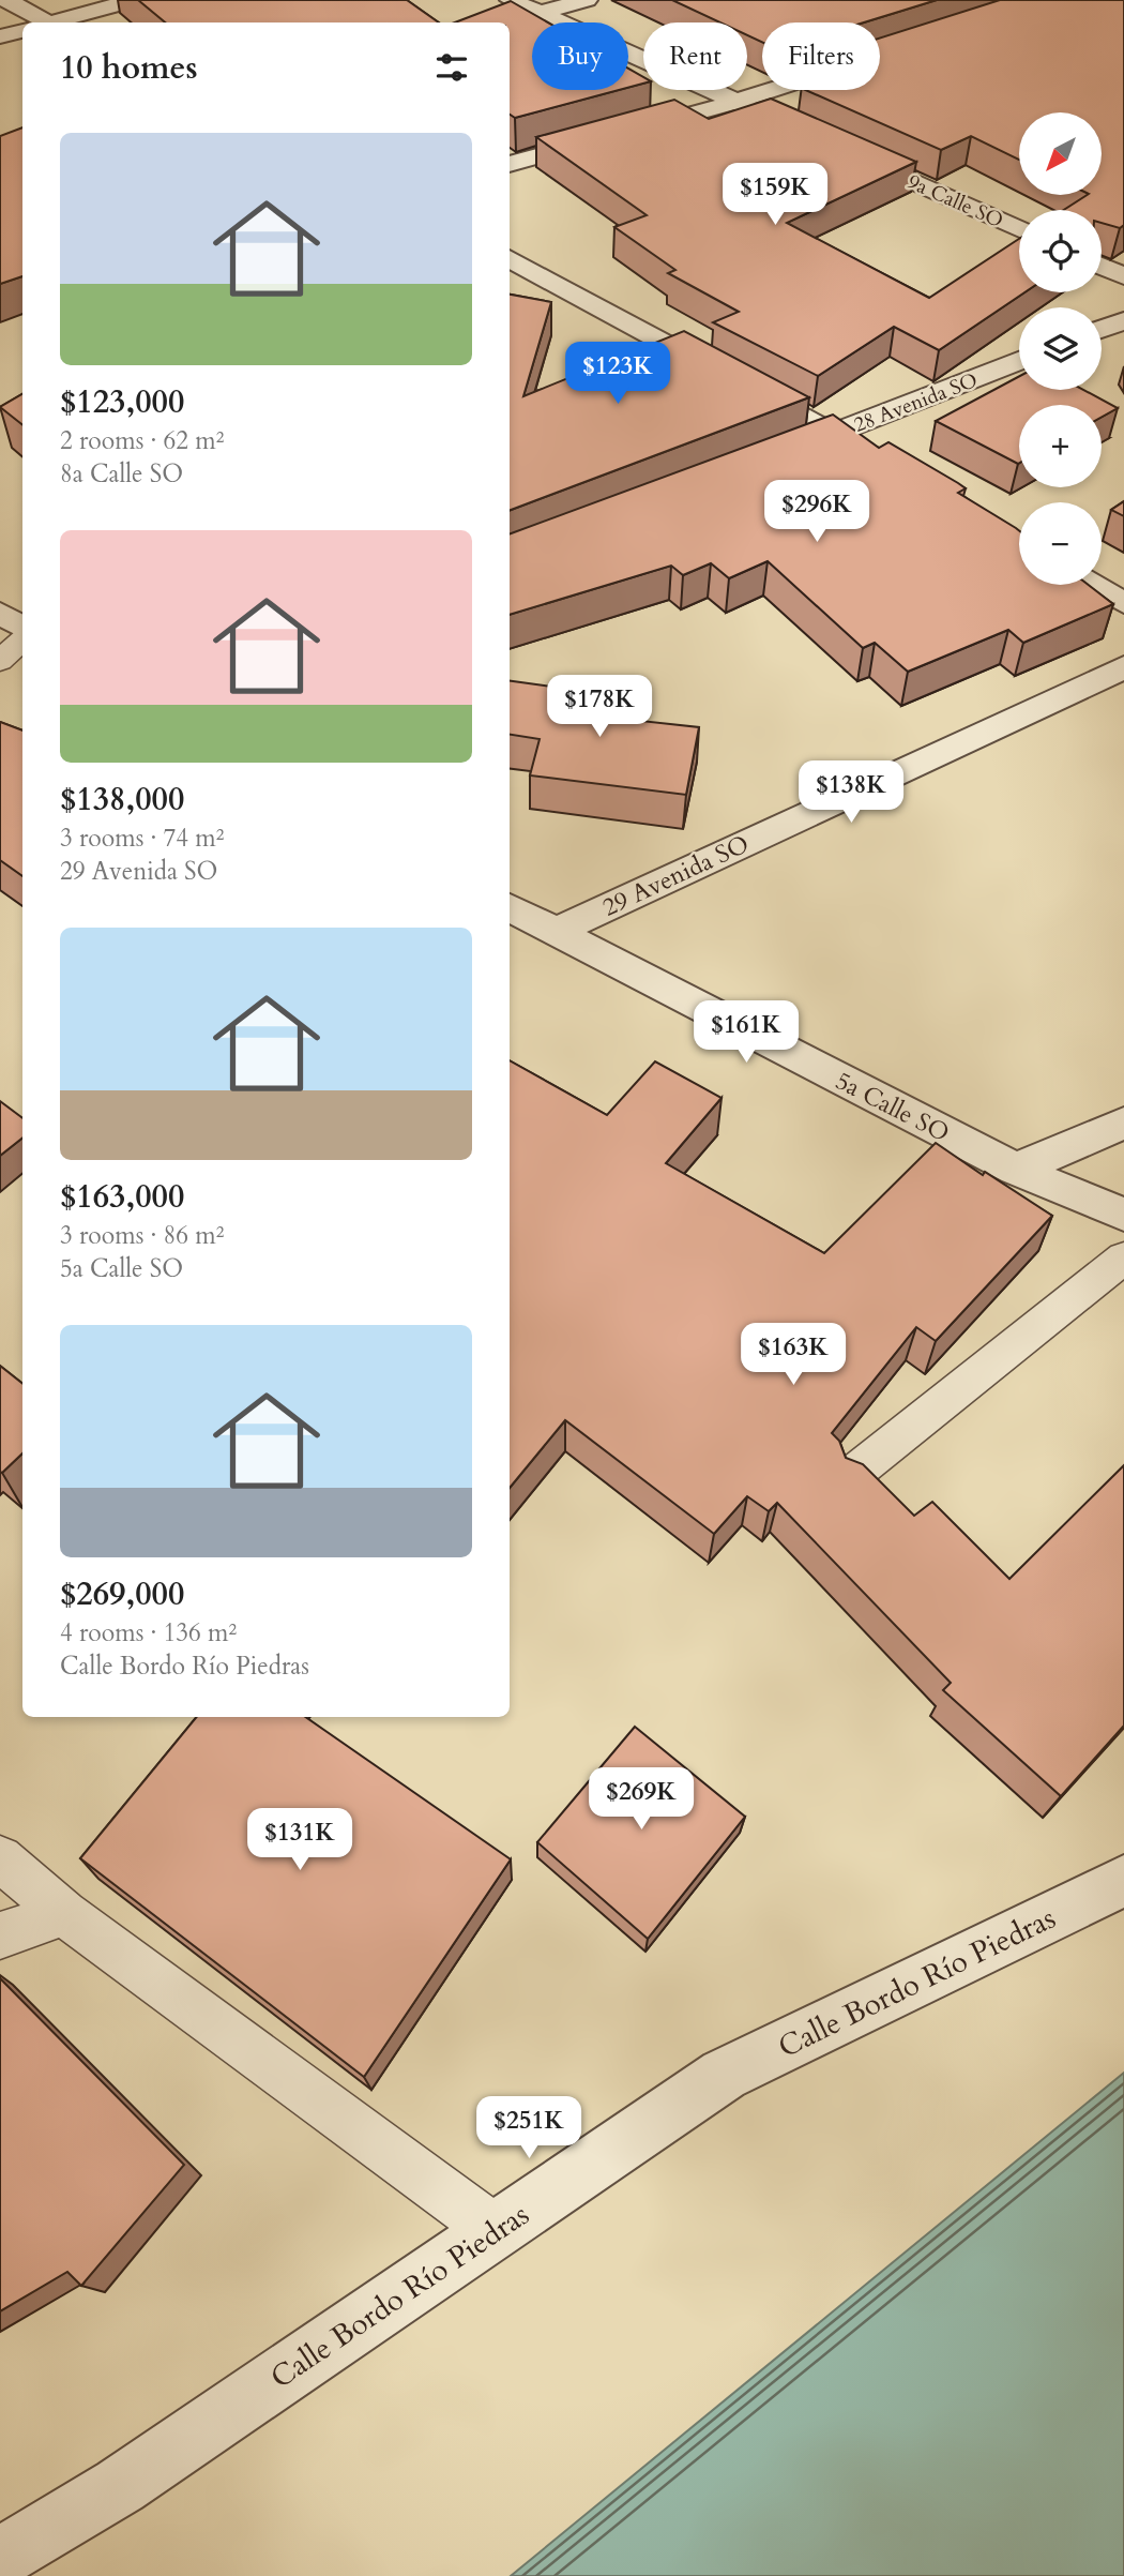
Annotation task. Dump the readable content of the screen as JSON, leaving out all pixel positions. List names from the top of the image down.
{
  "streets": {
    "street": [
      "9a Calle SO",
      "28 Avenida SO",
      "29 Avenida SO",
      "5a Calle SO",
      "Calle Bordo Río Piedras"
    ]
  },
  "crossings": [
    ["29 Avenida SO", "5a Calle SO"]
  ],
  "north": "bottom left",
  "page": {
    "chip": ["Buy", "Rent", "Filters"],
    "heading": "10 homes",
    "map_buttons": ["+", "−"],
    "list": [
      {
        "name": "$123,000",
        "note": "2 rooms · 62 m² · 8a Calle SO"
      },
      {
        "name": "$138,000",
        "note": "3 rooms · 74 m² · 29 Avenida SO"
      },
      {
        "name": "$163,000",
        "note": "3 rooms · 86 m² · 5a Calle SO"
      },
      {
        "name": "$269,000",
        "note": "4 rooms · 136 m² · Calle Bordo Río Piedras"
      }
    ],
    "price": [
      "$159K",
      "$123K",
      "$296K",
      "$178K",
      "$138K",
      "$161K",
      "$163K",
      "$269K",
      "$131K",
      "$251K"
    ]
  }
}
